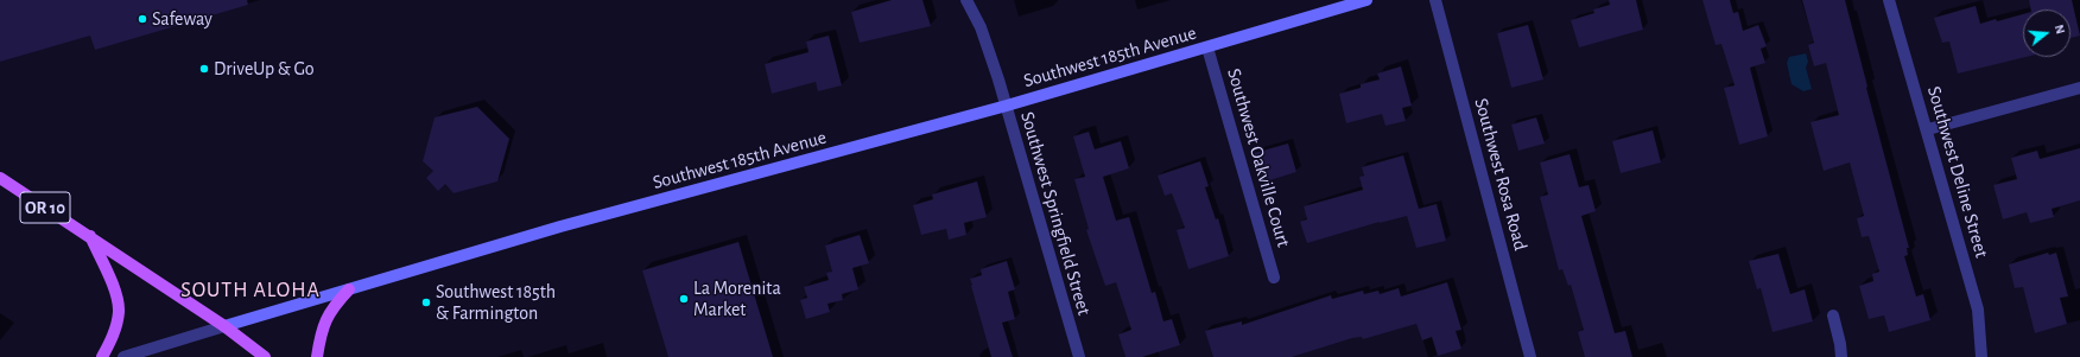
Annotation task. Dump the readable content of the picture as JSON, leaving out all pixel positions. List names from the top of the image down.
{
  "streets": {
    "main road": ["Southwest 185th Avenue", "OR 10"],
    "street": [
      "Southwest Oakville Court",
      "Southwest Deline Street",
      "Southwest Rosa Road",
      "Southwest Springfield Street"
    ]
  },
  "crossings": [
    ["Southwest 185th Avenue", "Southwest Oakville Court"],
    ["Southwest 185th Avenue", "OR 10"],
    ["Southwest 185th Avenue", "Southwest Springfield Street"]
  ],
  "districts": ["SOUTH ALOHA"],
  "places": [
    "Safeway",
    "DriveUp & Go",
    "La Morenita Market",
    "Southwest 185th & Farmington"
  ],
  "north": "right"
}
